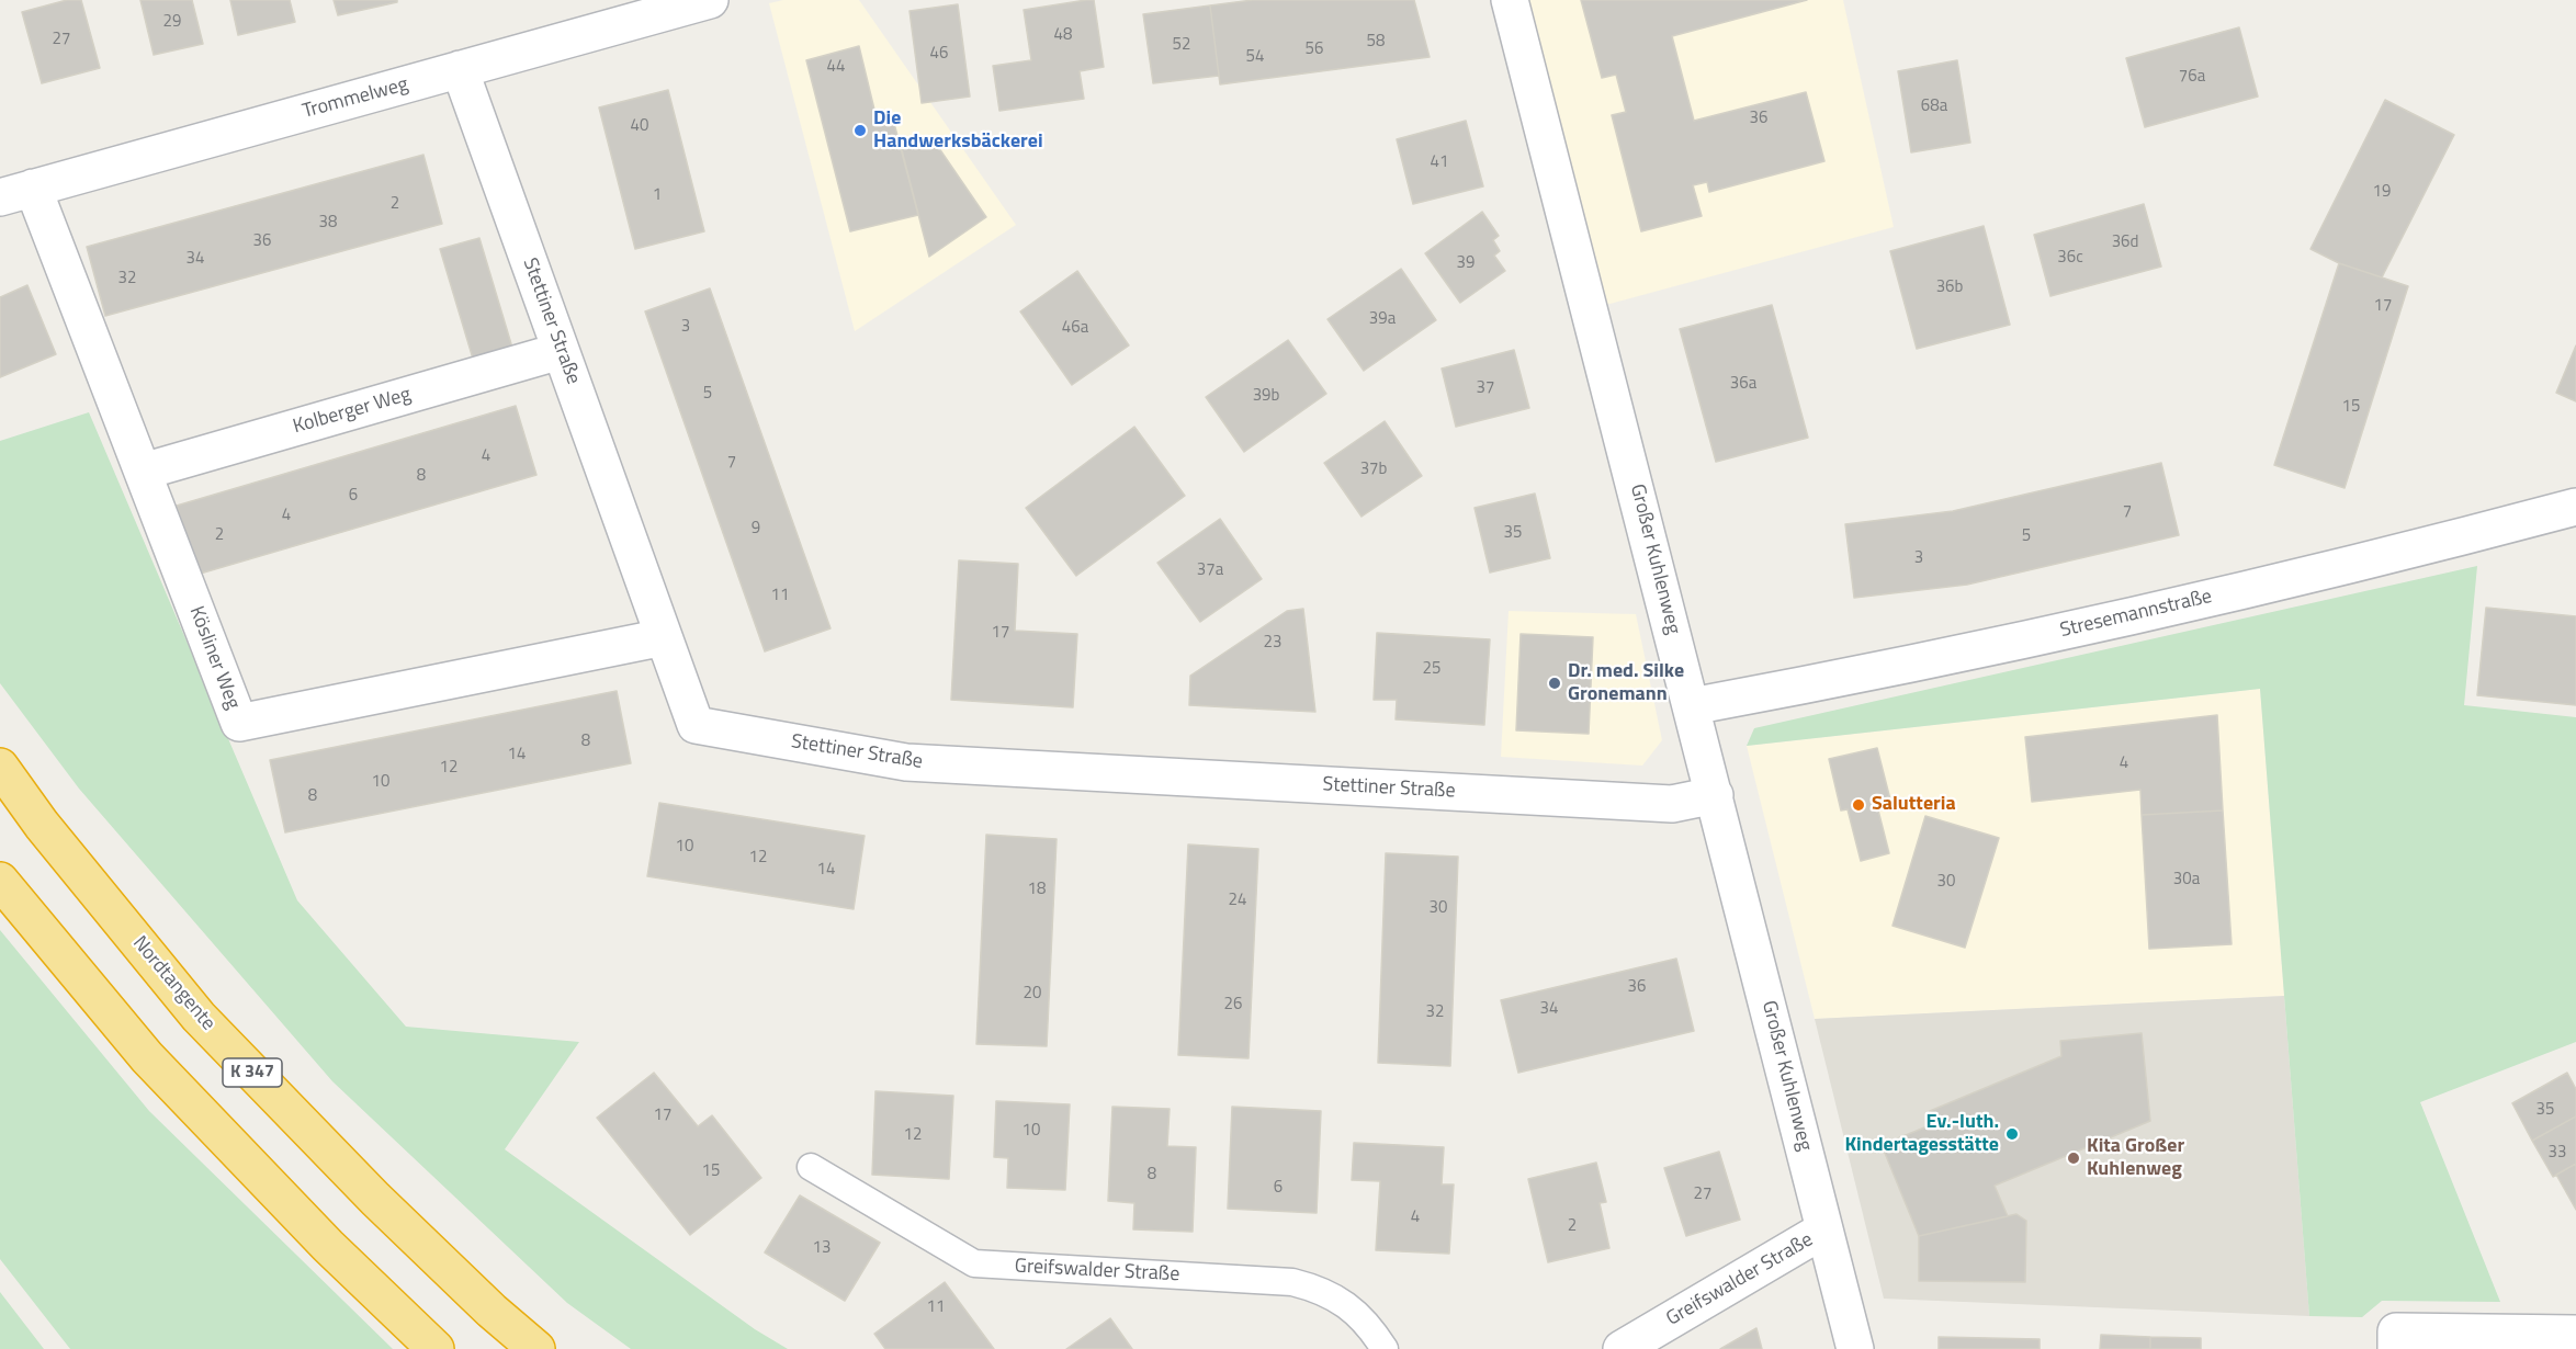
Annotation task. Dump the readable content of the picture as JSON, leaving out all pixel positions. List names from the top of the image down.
{
  "streets": {
    "highway": ["Nordtangente", "K 347"],
    "street": [
      "Trommelweg",
      "Stettiner Straße",
      "Kolberger Weg",
      "Großer Kuhlenweg",
      "Stresemannstraße",
      "Kösliner Weg",
      "Greifswalder Straße"
    ]
  },
  "crossings": [
    ["Trommelweg", "Stettiner Straße"],
    ["Trommelweg", "Kösliner Weg"],
    ["Stettiner Straße", "Kolberger Weg"],
    ["Stettiner Straße", "Großer Kuhlenweg"],
    ["Stettiner Straße", "Kösliner Weg"],
    ["Kolberger Weg", "Kösliner Weg"],
    ["Großer Kuhlenweg", "Stresemannstraße"],
    ["Großer Kuhlenweg", "Greifswalder Straße"]
  ],
  "places": [
    "Die Handwerksbäckerei",
    "Dr. med. Silke Gronemann",
    "Salutteria",
    "Ev.-luth. Kindertagesstätte",
    "Kita Großer Kuhlenweg"
  ],
  "house_numbers": [
    "29",
    "48",
    "27",
    "58",
    "52",
    "56",
    "46",
    "54",
    "44",
    "76a",
    "68a",
    "36",
    "40",
    "41",
    "19",
    "1",
    "2",
    "38",
    "36",
    "36d",
    "36c",
    "34",
    "39",
    "32",
    "36b",
    "17",
    "39a",
    "3",
    "46a",
    "36a",
    "37",
    "5",
    "39b",
    "15",
    "4",
    "7",
    "37b",
    "8",
    "6",
    "7",
    "4",
    "9",
    "35",
    "2",
    "5",
    "3",
    "37a",
    "11",
    "17",
    "23",
    "25",
    "8",
    "14",
    "4",
    "12",
    "10",
    "8",
    "10",
    "12",
    "14",
    "30a",
    "30",
    "18",
    "24",
    "30",
    "36",
    "20",
    "26",
    "34",
    "32",
    "35",
    "17",
    "10",
    "12",
    "33",
    "15",
    "8",
    "6",
    "27",
    "4",
    "2",
    "13",
    "11"
  ]
}
